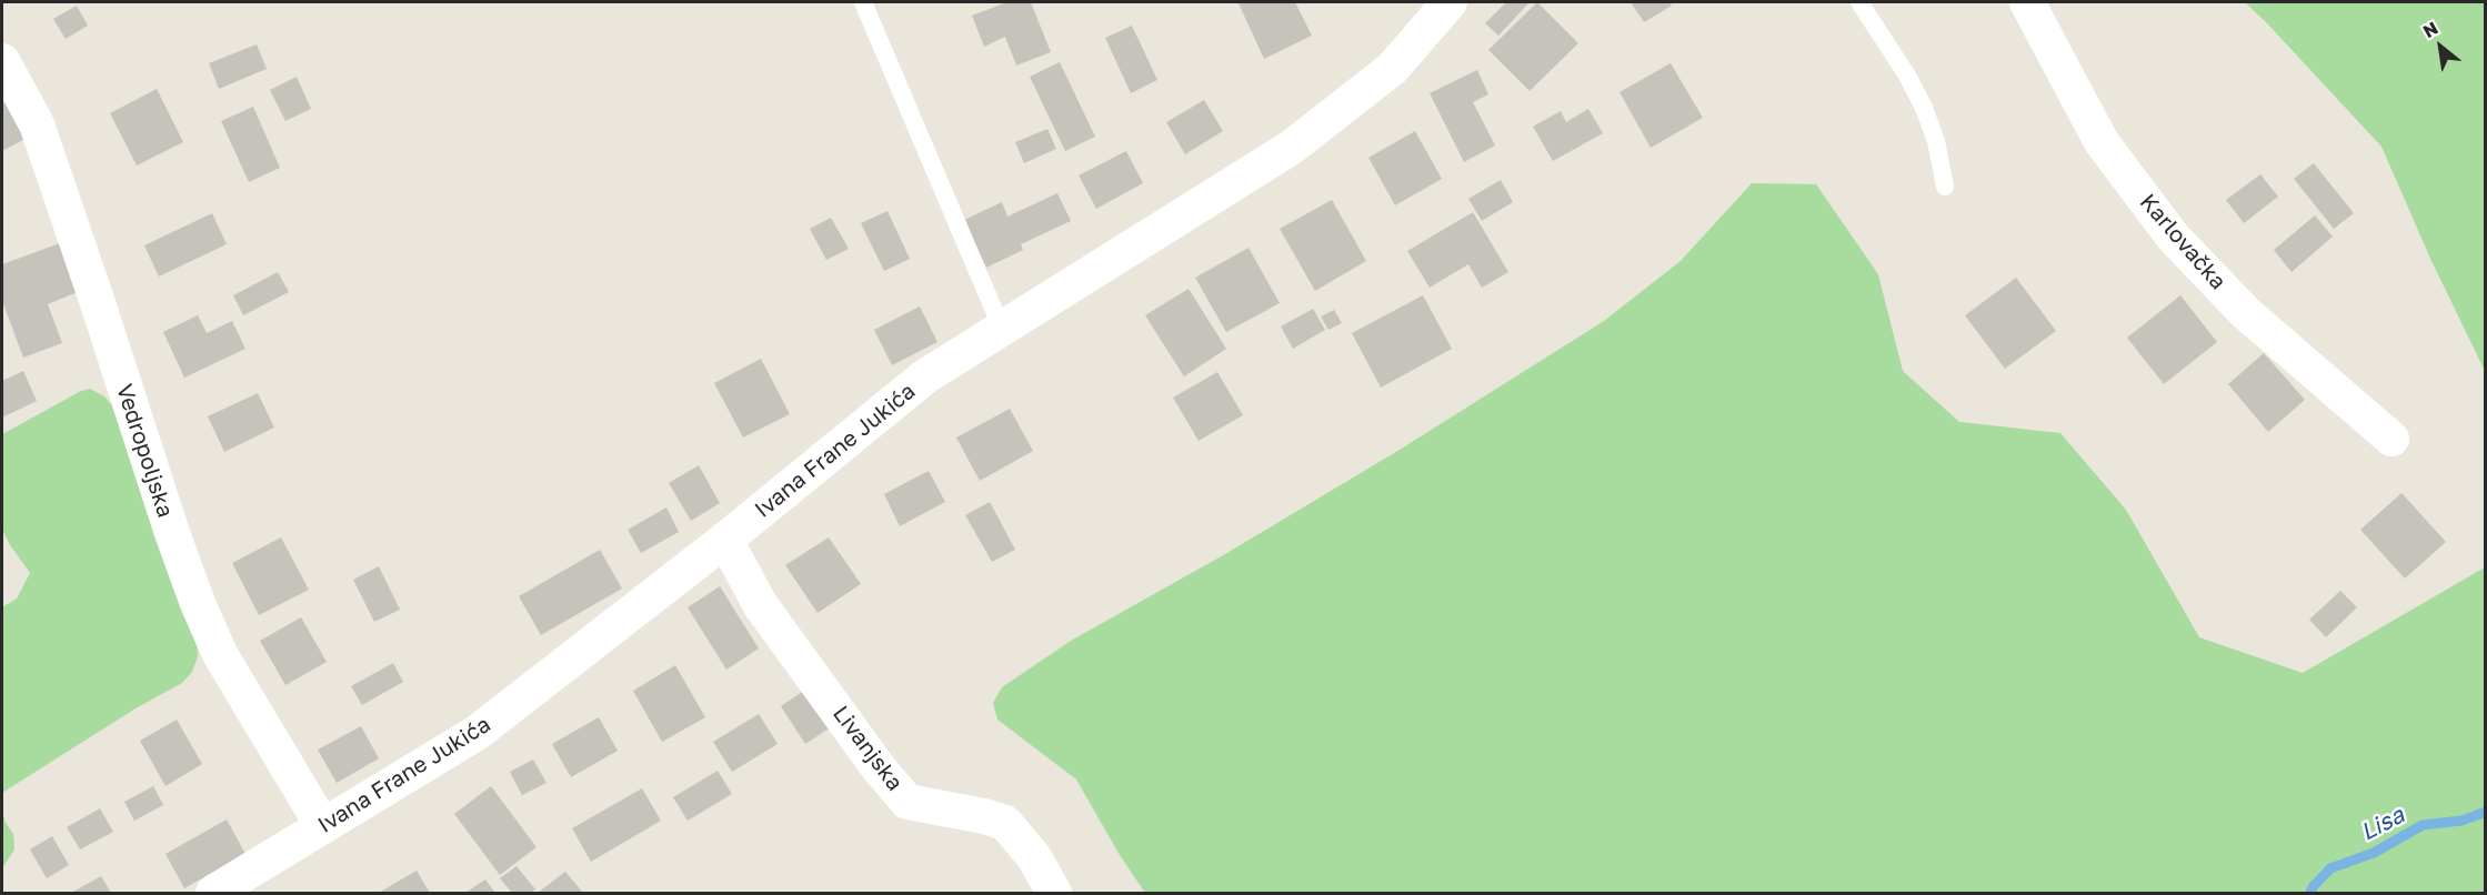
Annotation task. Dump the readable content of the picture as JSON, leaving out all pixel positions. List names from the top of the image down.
{
  "streets": {
    "street": [
      "Karlovačka",
      "Vedropoljska",
      "Ivana Frane Jukića",
      "Livanjska"
    ]
  },
  "crossings": [
    ["Vedropoljska", "Ivana Frane Jukića"],
    ["Ivana Frane Jukića", "Livanjska"]
  ],
  "water": ["Lisa"],
  "north": "top left"
}
